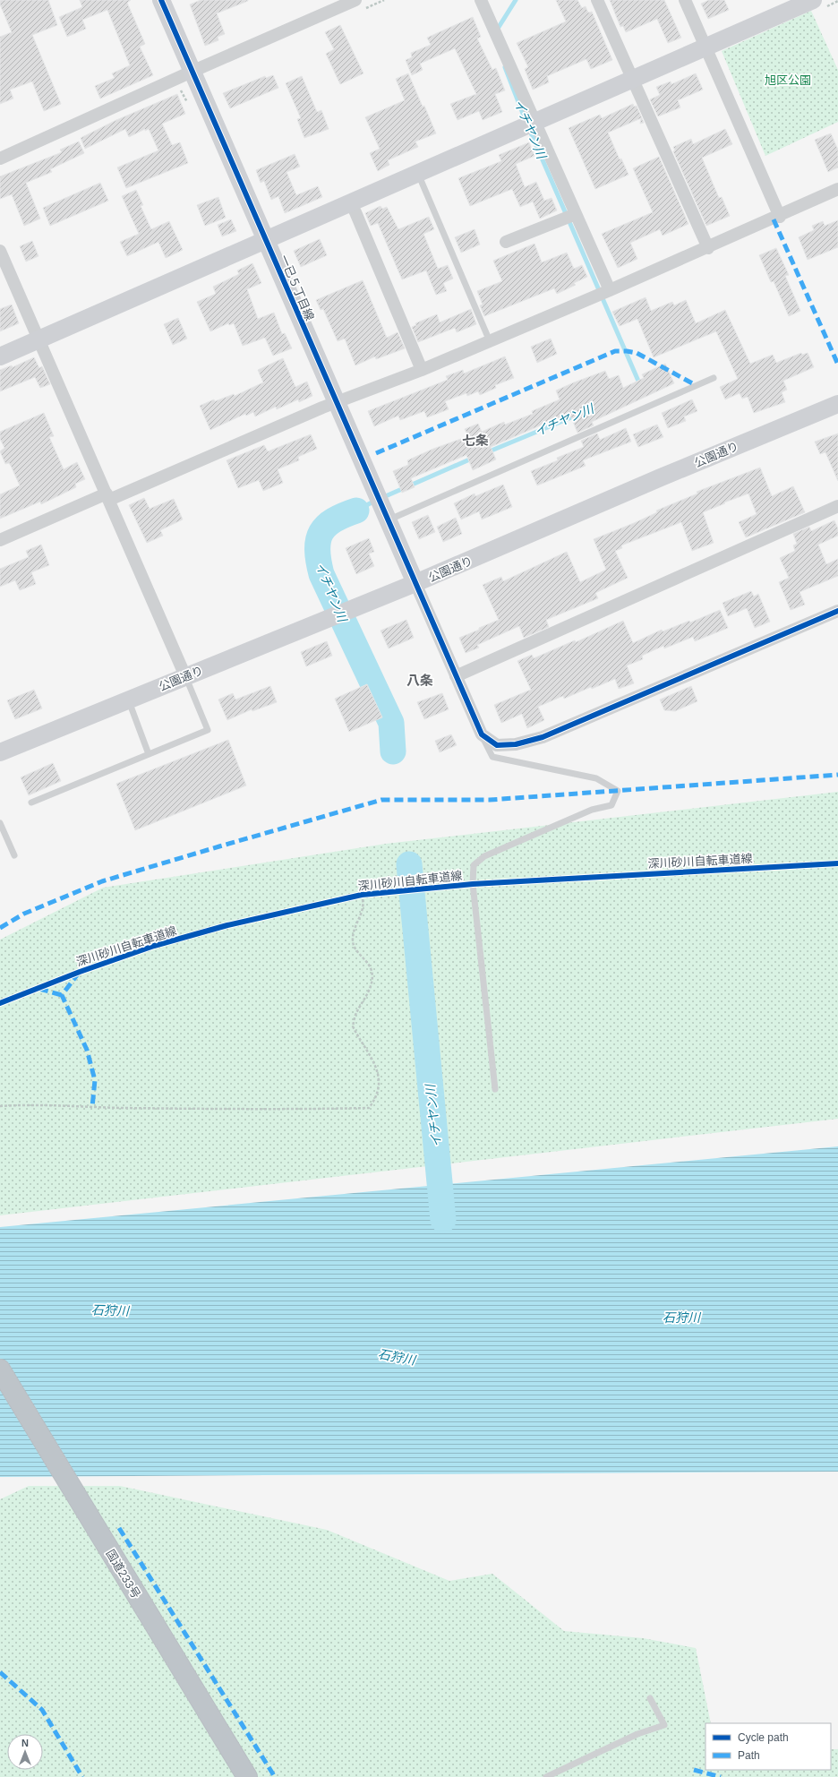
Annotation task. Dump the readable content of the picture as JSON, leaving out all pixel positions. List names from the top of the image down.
{
  "streets": {
    "highway": ["国道233号"],
    "street": ["一已５丁目線", "公園通り"],
    "cycle path": ["深川砂川自転車道線"]
  },
  "crossings": [
    ["一已５丁目線", "公園通り"]
  ],
  "districts": ["七条", "八条"],
  "water": ["イチヤン川", "石狩川"],
  "parks": ["旭区公園"],
  "legend": ["Cycle path", "Path"],
  "north": "top"
}
